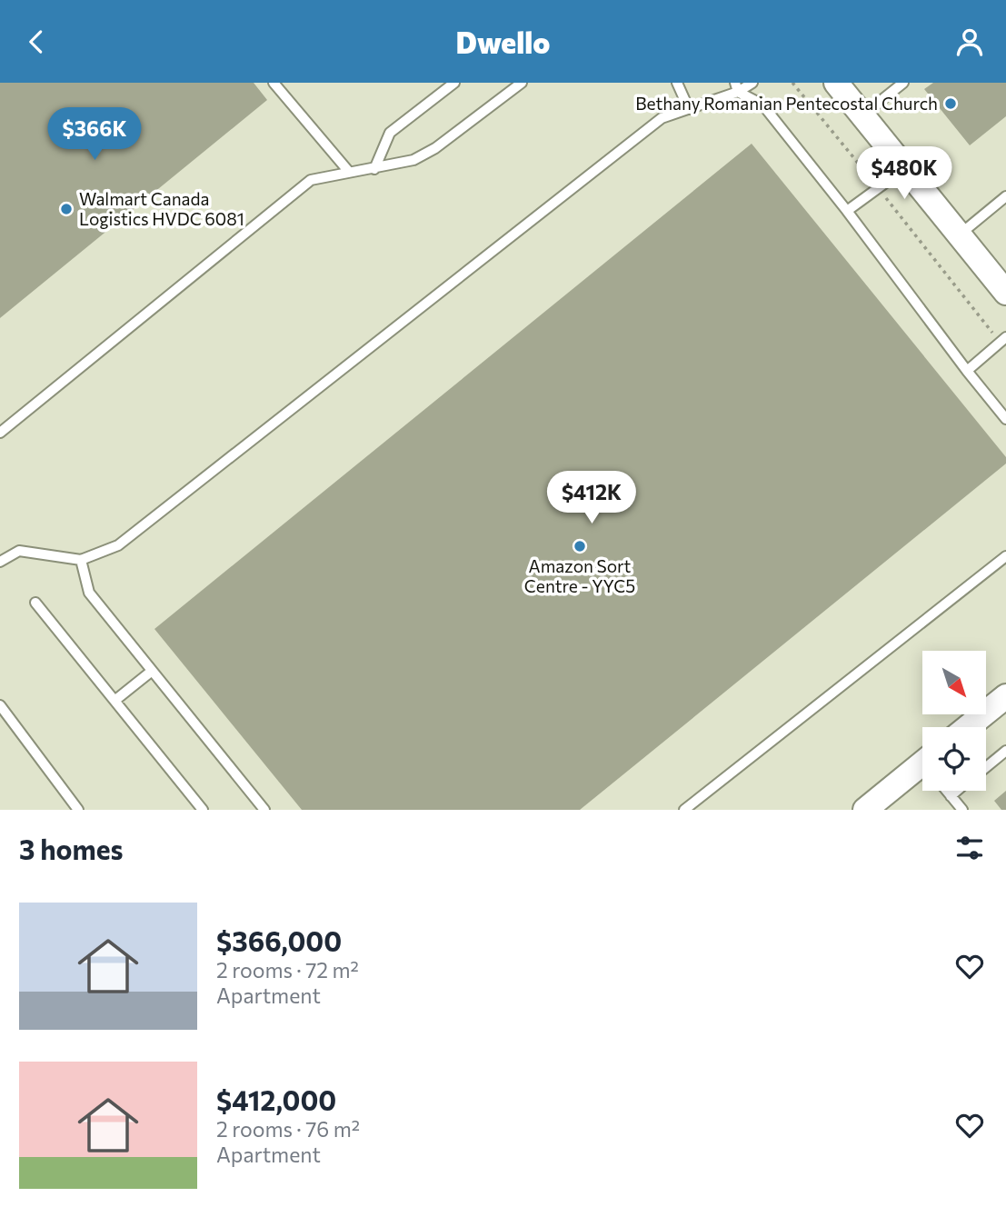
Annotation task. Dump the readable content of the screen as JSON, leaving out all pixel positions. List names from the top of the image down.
{
  "places": ["Bethany Romanian Pentecostal Church", "Walmart Canada Logistics HVDC 6081", "Amazon Sort Centre - YYC5"],
  "north": "bottom right",
  "page": {
    "header": "Dwello",
    "price": ["$366K", "$480K", "$412K"],
    "heading": "3 homes",
    "list": [
      {
        "name": "$366,000",
        "note": "2 rooms · 72 m² · Apartment"
      },
      {
        "name": "$412,000",
        "note": "2 rooms · 76 m² · Apartment"
      }
    ]
  }
}
